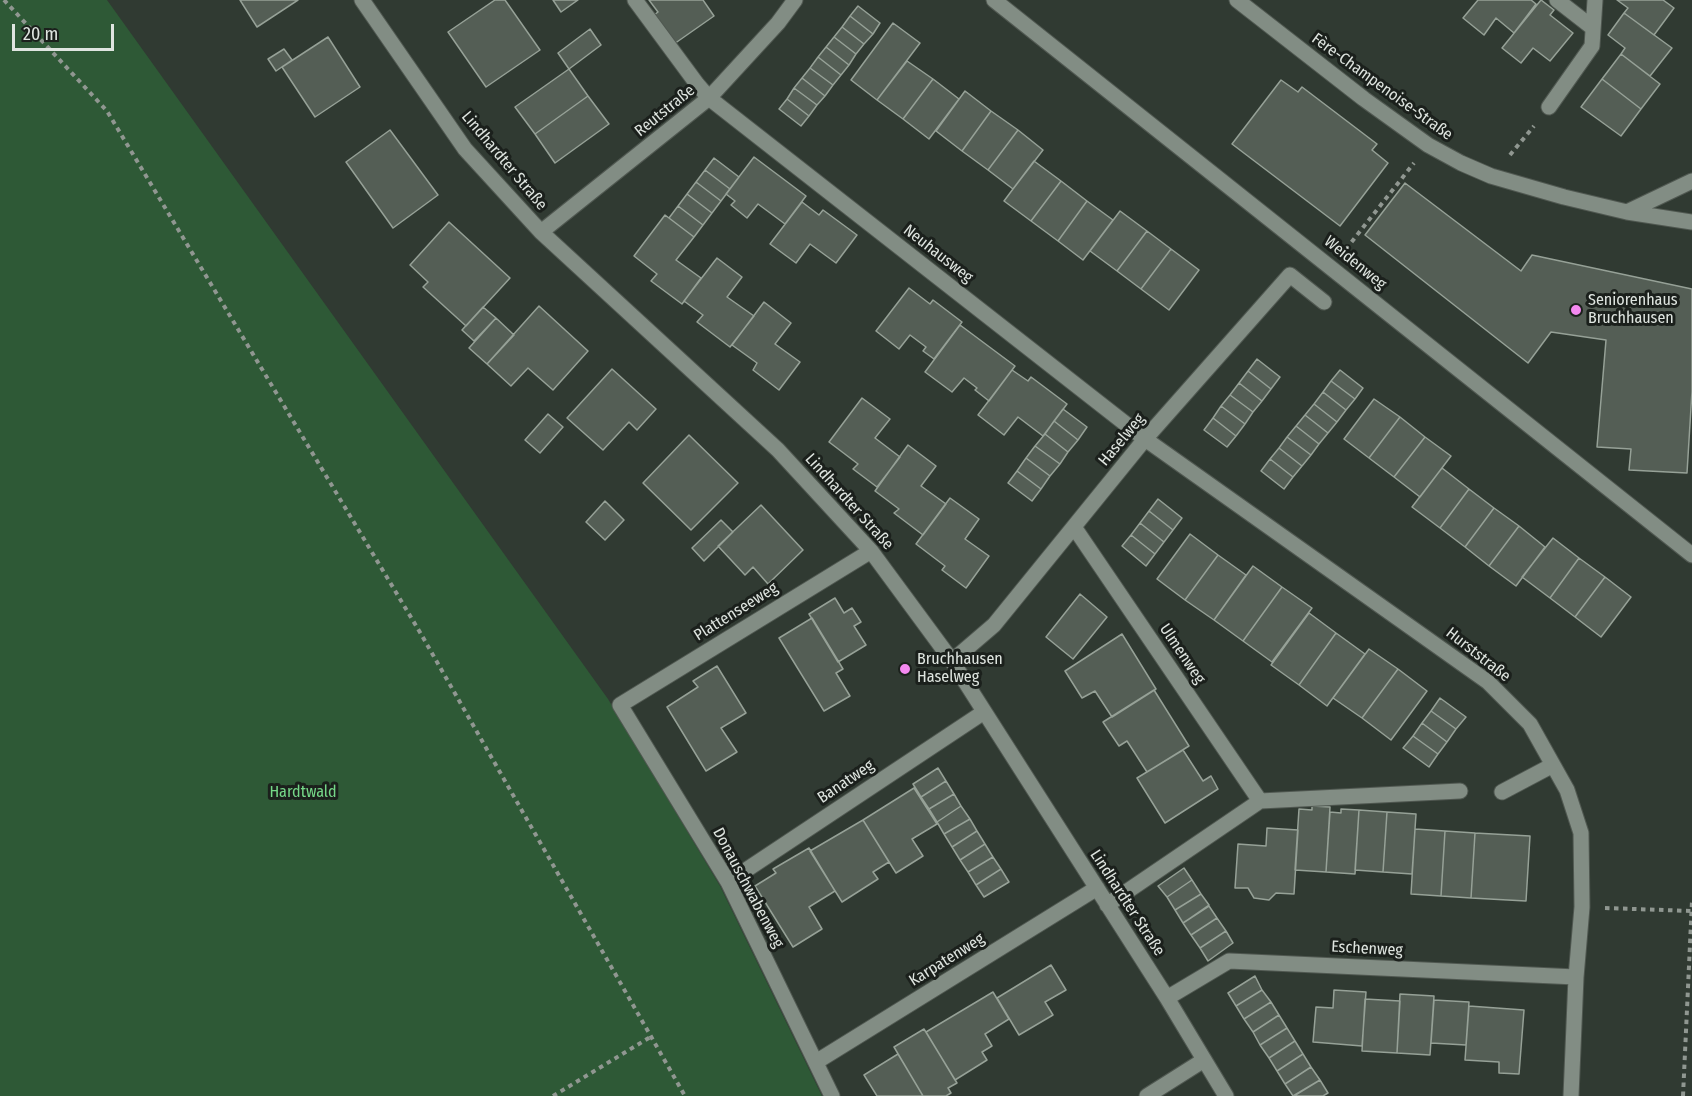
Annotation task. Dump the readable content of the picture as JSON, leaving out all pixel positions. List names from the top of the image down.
{
  "streets": {
    "street": [
      "Fère-Champenoise-Straße",
      "Reutstraße",
      "Lindhardter Straße",
      "Neuhausweg",
      "Weidenweg",
      "Haselweg",
      "Plattenseeweg",
      "Ulmenweg",
      "Hurststraße",
      "Banatweg",
      "Donauschwabenweg",
      "Eschenweg",
      "Karpatenweg"
    ]
  },
  "crossings": [
    ["Reutstraße", "Lindhardter Straße"],
    ["Reutstraße", "Neuhausweg"],
    ["Lindhardter Straße", "Haselweg"],
    ["Lindhardter Straße", "Plattenseeweg"],
    ["Lindhardter Straße", "Banatweg"],
    ["Lindhardter Straße", "Eschenweg"],
    ["Lindhardter Straße", "Karpatenweg"],
    ["Neuhausweg", "Haselweg"],
    ["Neuhausweg", "Hurststraße"],
    ["Haselweg", "Ulmenweg"],
    ["Haselweg", "Hurststraße"],
    ["Plattenseeweg", "Donauschwabenweg"],
    ["Hurststraße", "Eschenweg"],
    ["Banatweg", "Donauschwabenweg"],
    ["Donauschwabenweg", "Karpatenweg"]
  ],
  "parks": ["Hardtwald"],
  "places": ["Seniorenhaus Bruchhausen", "Bruchhausen Haselweg"],
  "scale_bar": "20 m"
}
